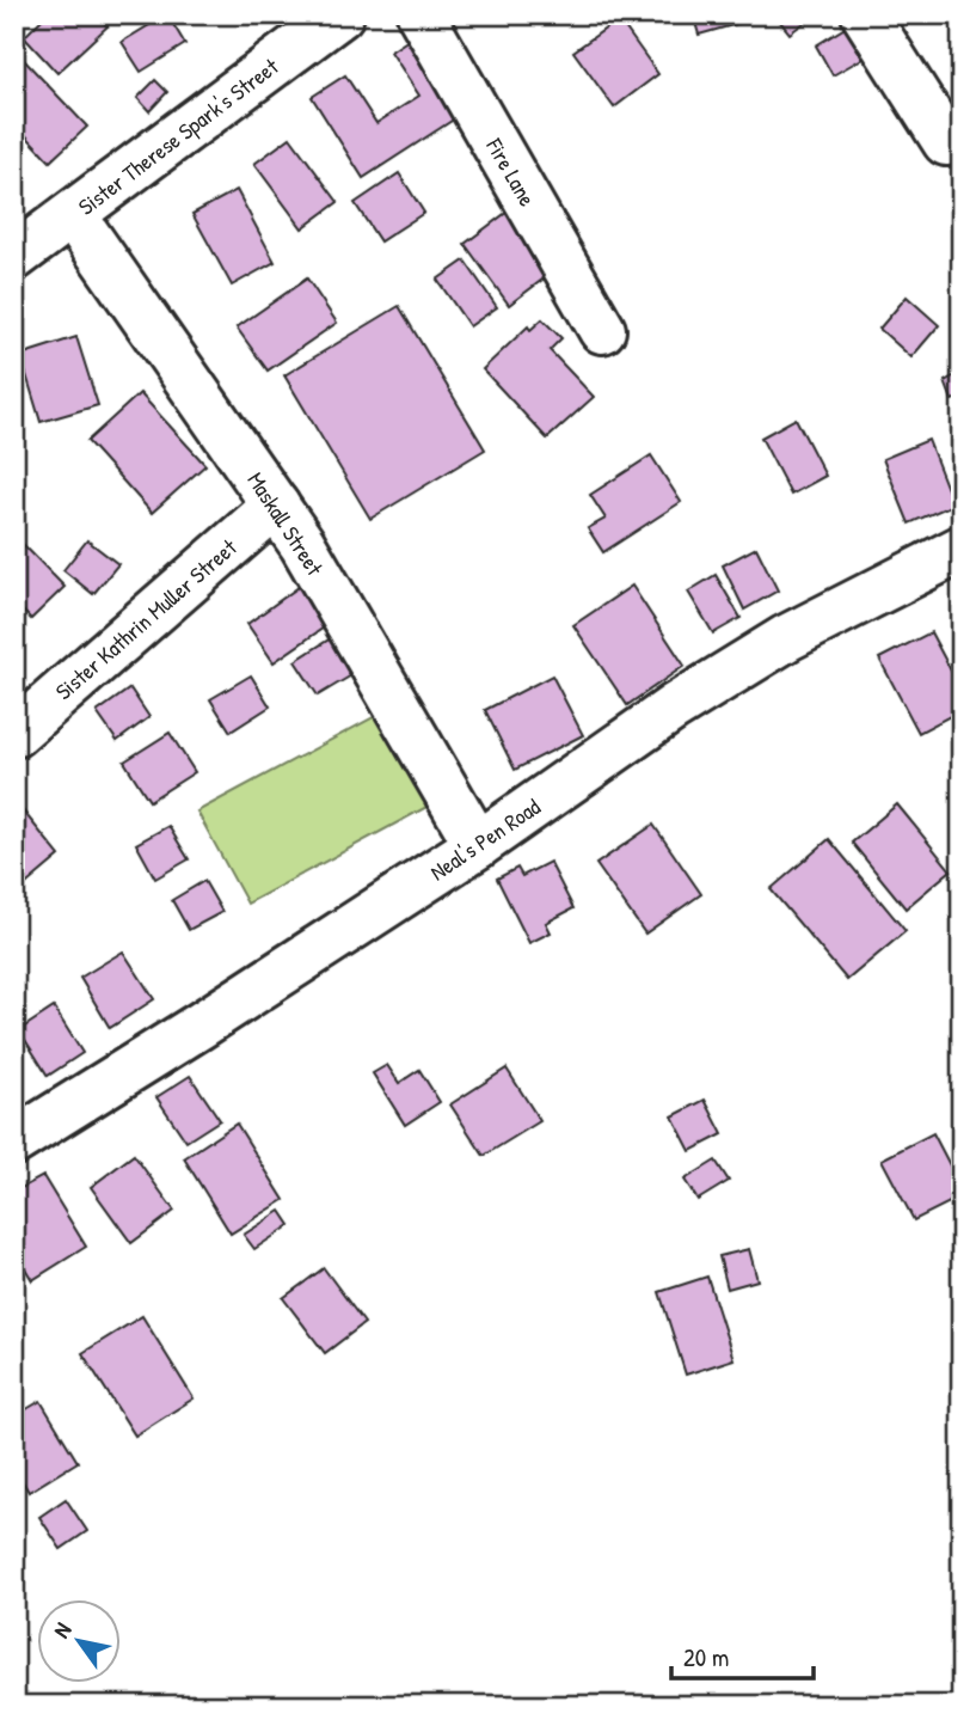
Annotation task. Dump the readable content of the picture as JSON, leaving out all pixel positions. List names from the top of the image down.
{
  "streets": {
    "street": [
      "Sister Therese Spark's Street",
      "Fire Lane",
      "Maskall Street",
      "Sister Kathrin Muller Street",
      "Neal's Pen Road"
    ]
  },
  "crossings": [
    ["Sister Therese Spark's Street", "Maskall Street"],
    ["Maskall Street", "Sister Kathrin Muller Street"],
    ["Maskall Street", "Neal's Pen Road"]
  ],
  "scale_bar": "20 m",
  "north": "top left"
}
